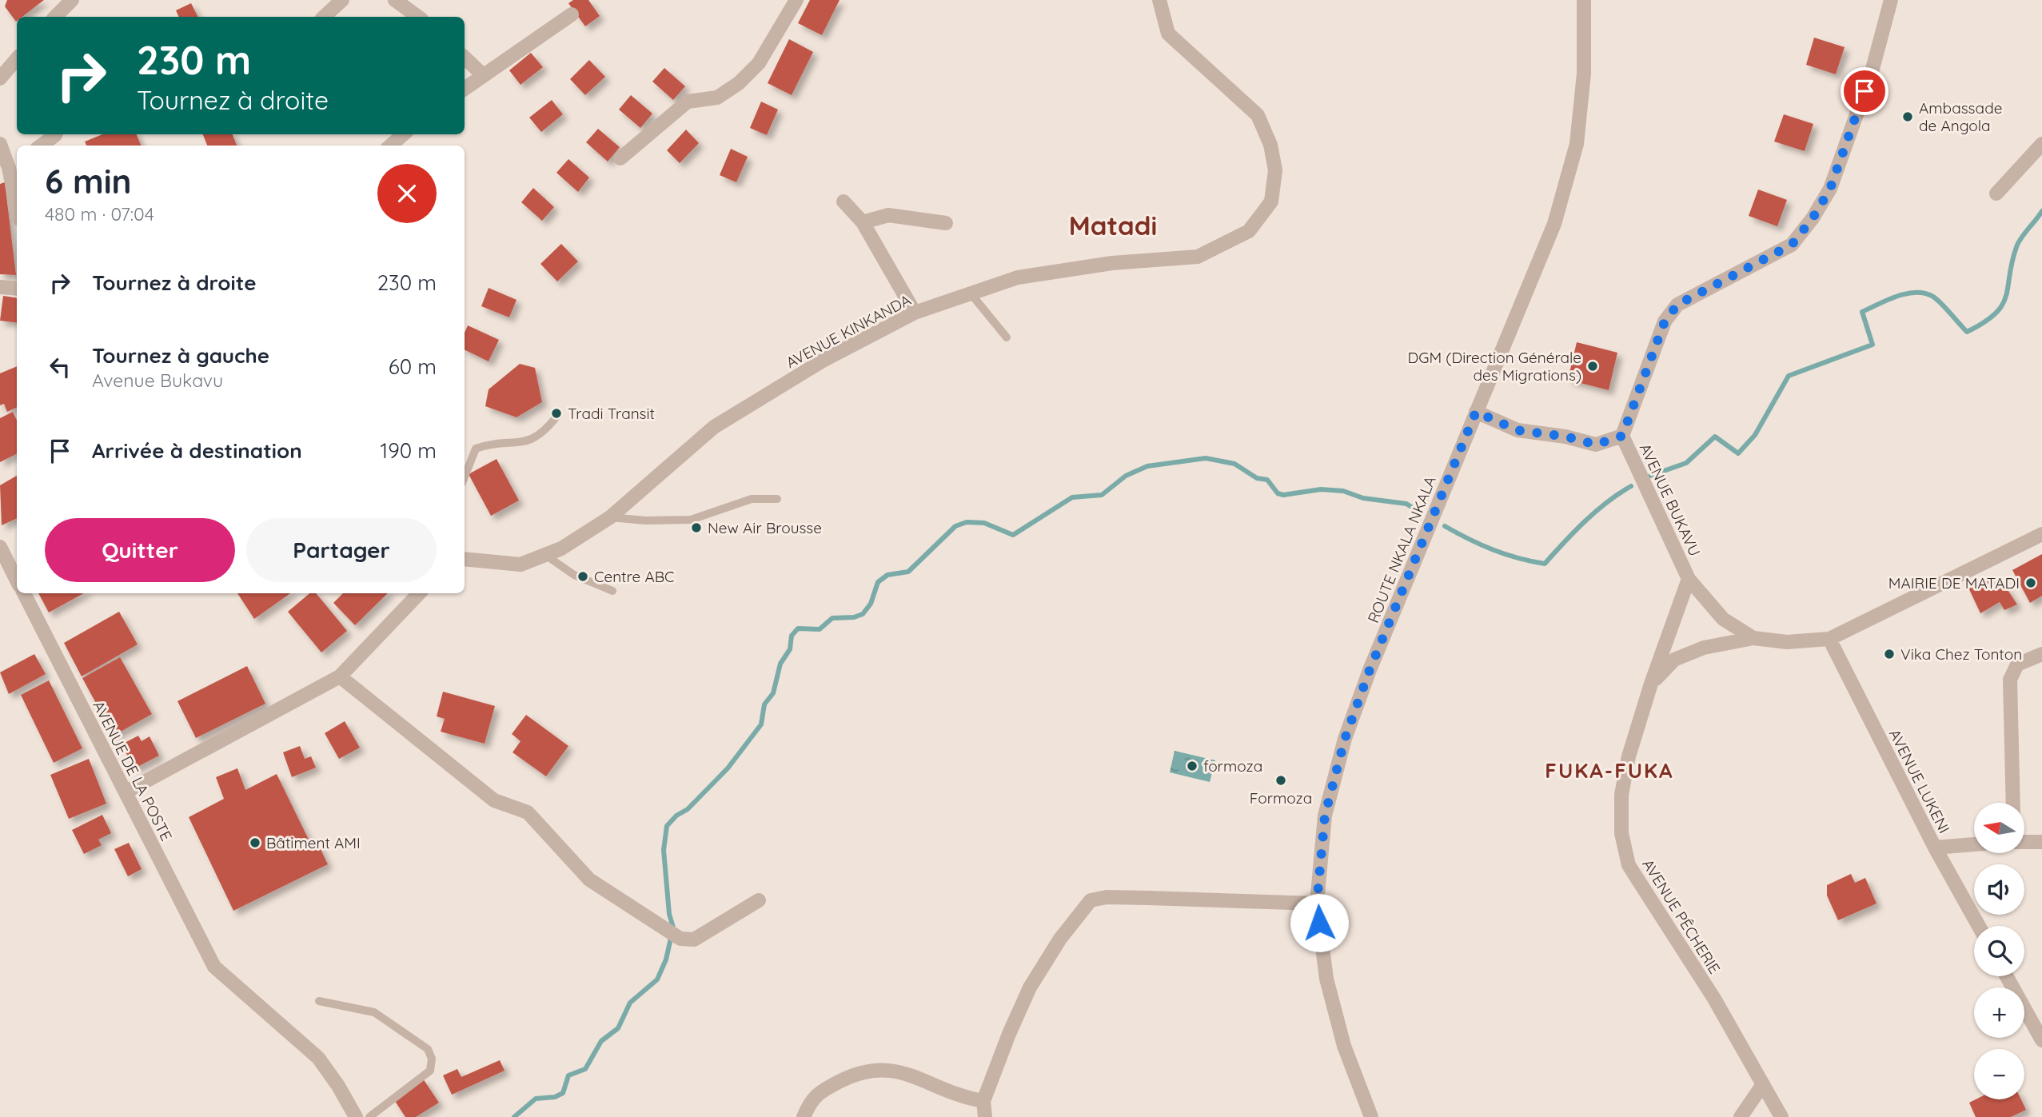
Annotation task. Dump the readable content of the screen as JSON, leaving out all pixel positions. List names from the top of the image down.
{
  "streets": {
    "street": [
      "AVENUE KINKANDA",
      "AVENUE BUKAVU",
      "ROUTE NKALA NKALA",
      "AVENUE DE LA POSTE",
      "AVENUE LUKENI",
      "AVENUE PÊCHERIE"
    ]
  },
  "crossings": [
    ["AVENUE BUKAVU", "AVENUE LUKENI"],
    ["AVENUE BUKAVU", "AVENUE PÊCHERIE"]
  ],
  "districts": ["Matadi", "FUKA-FUKA"],
  "places": [
    "Ambassade de Angola",
    "DGM (Direction Générale des Migrations)",
    "Tradi Transit",
    "New Air Brousse",
    "Centre ABC",
    "MAIRIE DE MATADI",
    "Vika Chez Tonton",
    "formoza",
    "Formoza",
    "Bâtiment AMI"
  ],
  "north": "left",
  "page": {
    "turn": ["230 m", "Tournez à droite"],
    "heading": ["6 min", "480 m · 07:04"],
    "list": [
      {
        "name": "Tournez à droite",
        "value": "230 m"
      },
      {
        "name": "Tournez à gauche",
        "note": "Avenue Bukavu",
        "value": "60 m"
      },
      {
        "name": "Arrivée à destination",
        "value": "190 m"
      }
    ],
    "buttons": ["Quitter", "Partager"],
    "map_buttons": ["+", "−"]
  }
}
